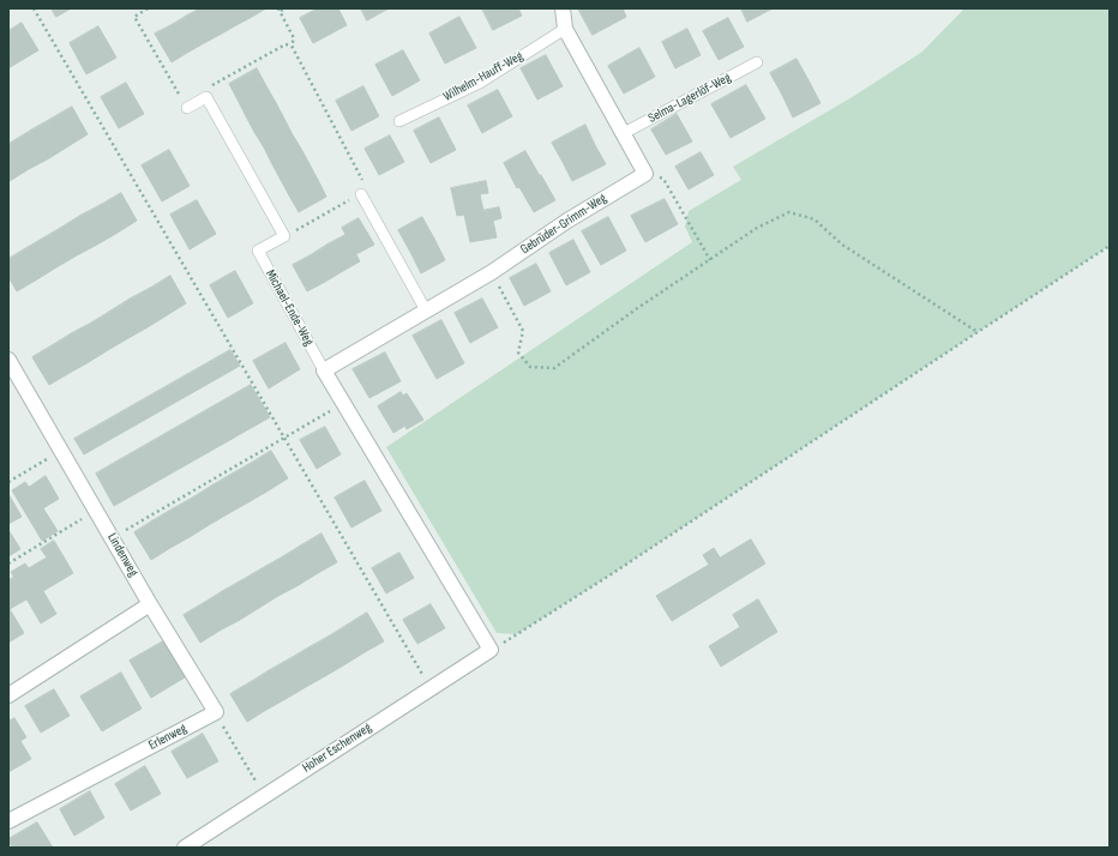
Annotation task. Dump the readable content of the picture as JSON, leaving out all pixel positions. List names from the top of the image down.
{
  "streets": {
    "street": [
      "Gebrüder-Grimm-Weg",
      "Michael-Ende-Weg",
      "Lindenweg",
      "Erlenweg",
      "Hoher Eschenweg"
    ],
    "lane": ["Wilhelm-Hauff-Weg", "Selma-Lagerlöf-Weg"]
  },
  "crossings": [
    ["Gebrüder-Grimm-Weg", "Michael-Ende-Weg"],
    ["Michael-Ende-Weg", "Hoher Eschenweg"]
  ]
}
